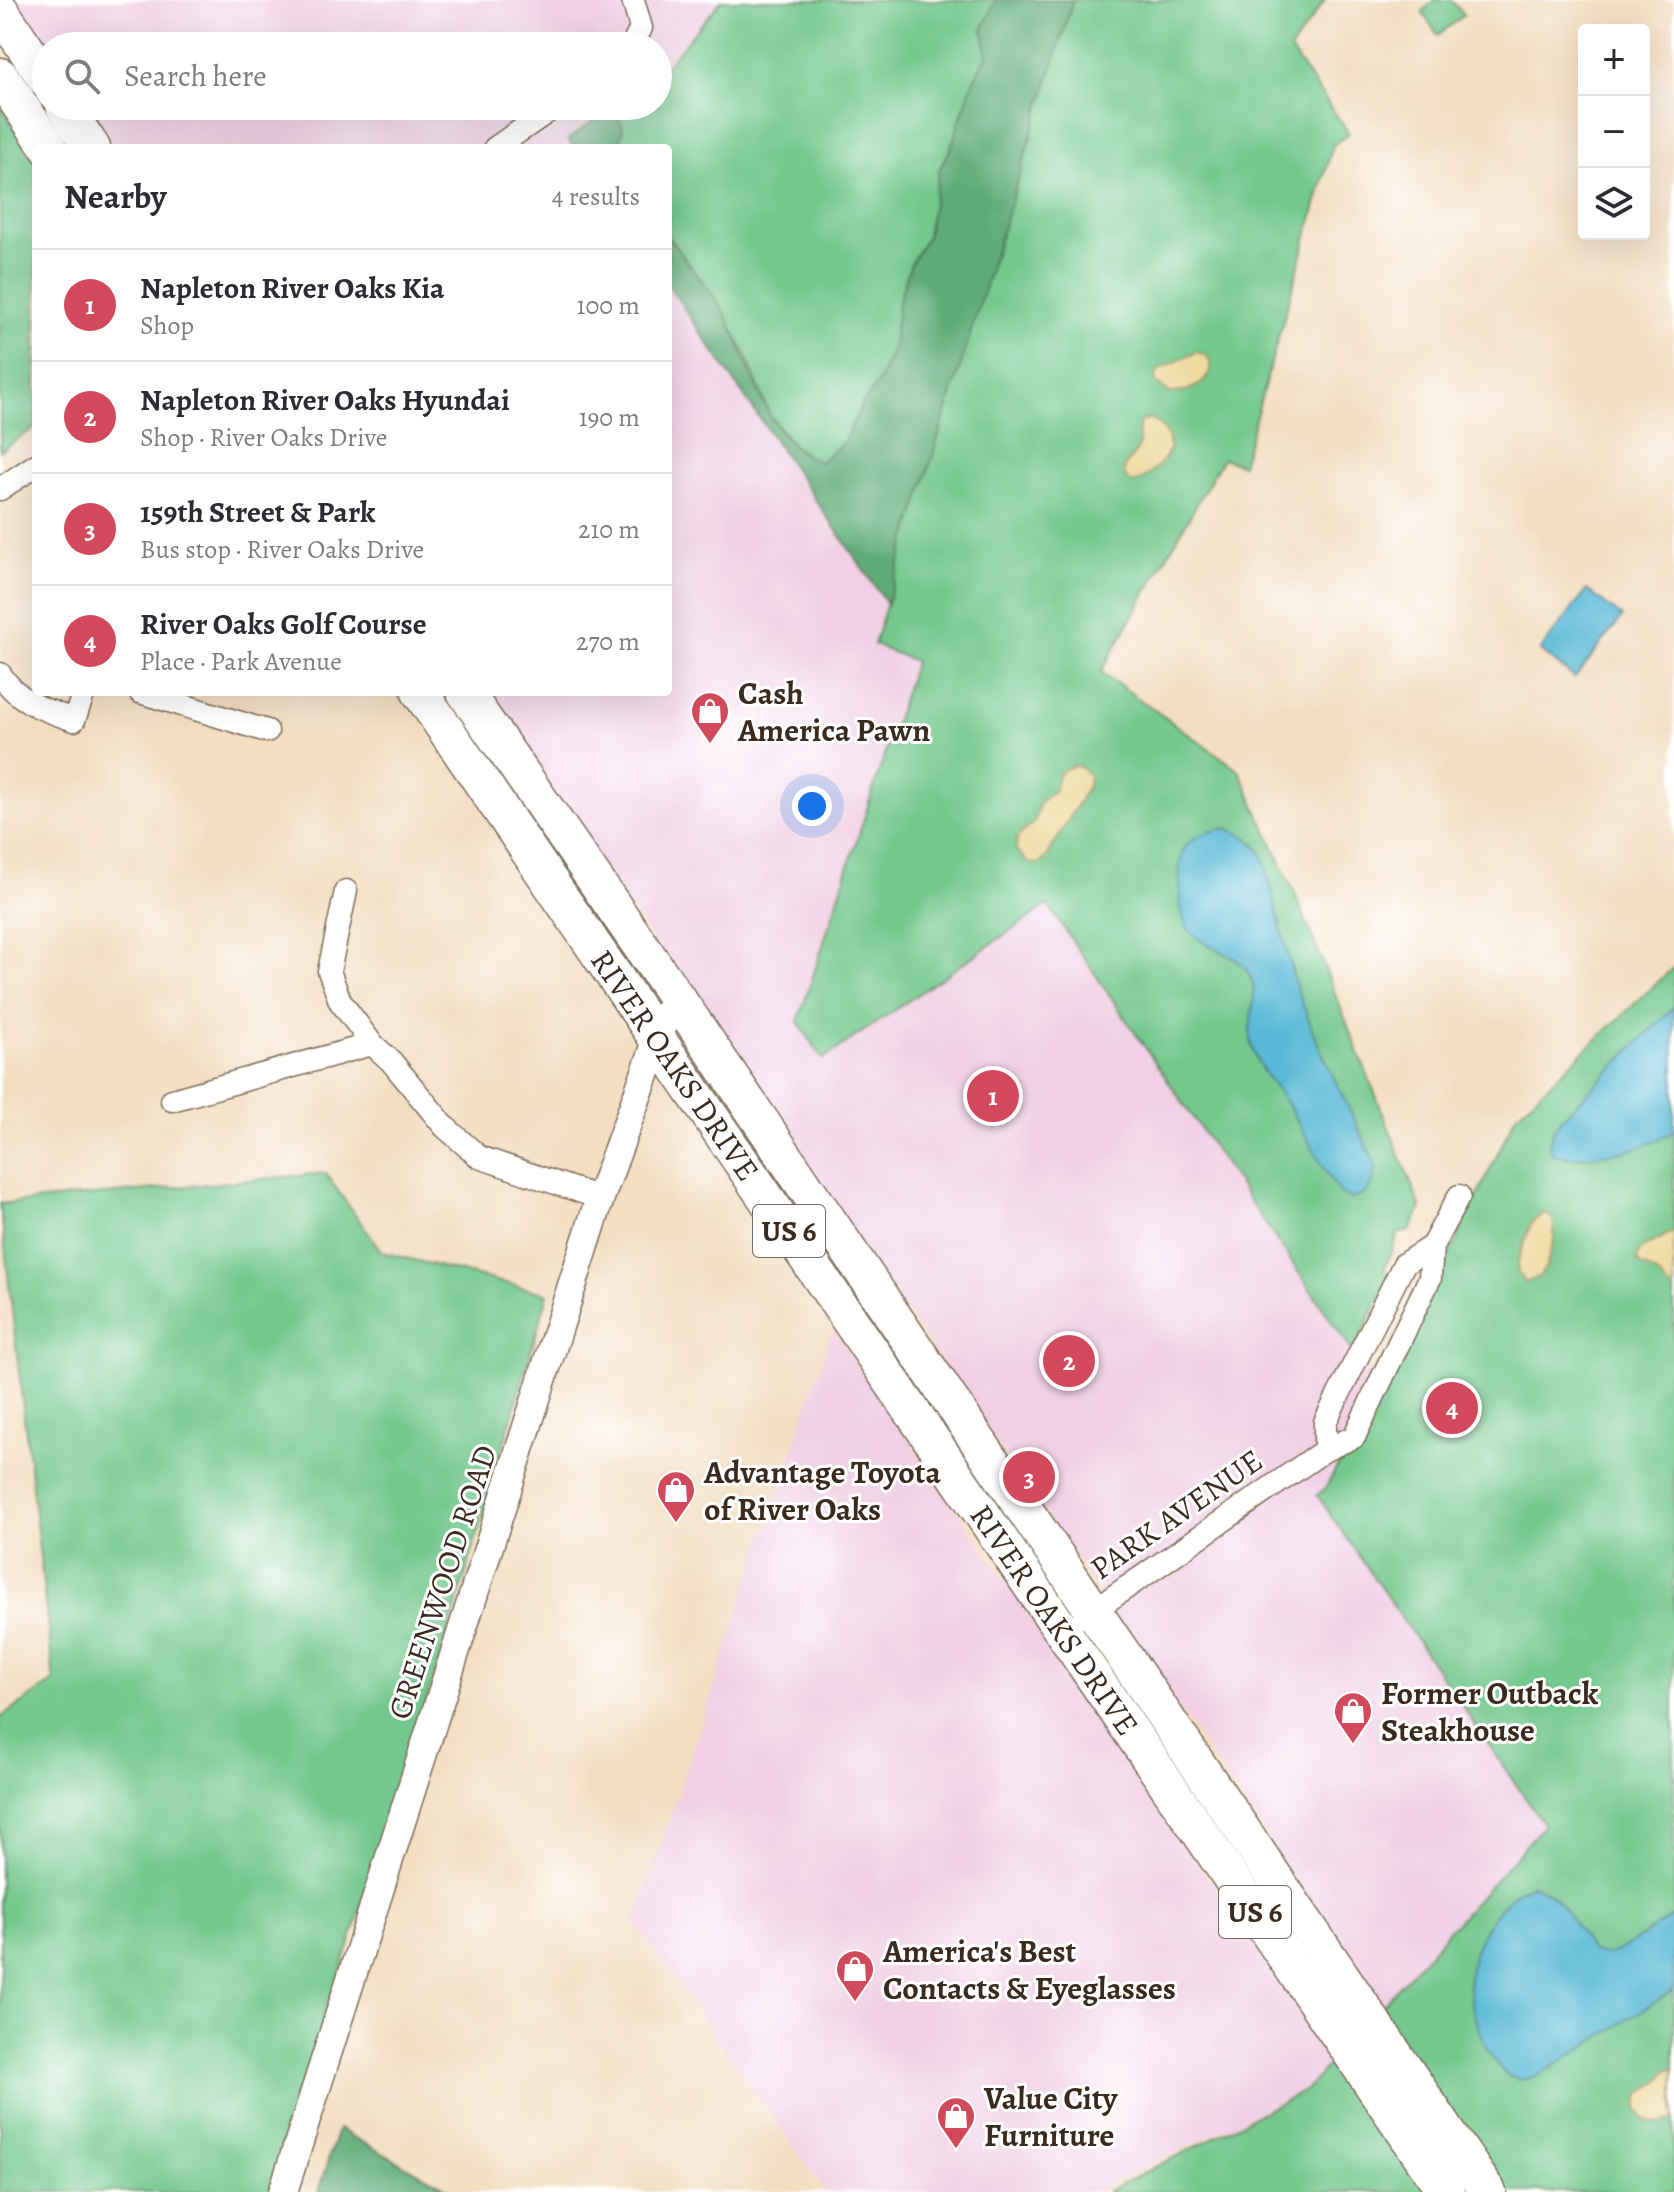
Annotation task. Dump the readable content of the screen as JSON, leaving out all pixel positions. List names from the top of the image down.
{
  "streets": {
    "main road": ["RIVER OAKS DRIVE", "US 6"],
    "street": ["PARK AVENUE", "GREENWOOD ROAD"]
  },
  "crossings": [
    ["RIVER OAKS DRIVE", "PARK AVENUE"],
    ["RIVER OAKS DRIVE", "GREENWOOD ROAD"]
  ],
  "places": {
    "shop": [
      "Cash America Pawn",
      "Advantage Toyota of River Oaks",
      "Former Outback Steakhouse",
      "America's Best Contacts & Eyeglasses",
      "Value City Furniture"
    ]
  },
  "page": {
    "map_buttons": ["+", "−"],
    "search": "Search here",
    "heading": ["Nearby", "4 results"],
    "list": [
      {
        "mark": "1",
        "name": "Napleton River Oaks Kia",
        "note": "Shop",
        "value": "100 m"
      },
      {
        "mark": "2",
        "name": "Napleton River Oaks Hyundai",
        "note": "Shop · River Oaks Drive",
        "value": "190 m"
      },
      {
        "mark": "3",
        "name": "159th Street & Park",
        "note": "Bus stop · River Oaks Drive",
        "value": "210 m"
      },
      {
        "mark": "4",
        "name": "River Oaks Golf Course",
        "note": "Place · Park Avenue",
        "value": "270 m"
      }
    ],
    "pins": [
      "1",
      "2",
      "4",
      "3"
    ]
  }
}
